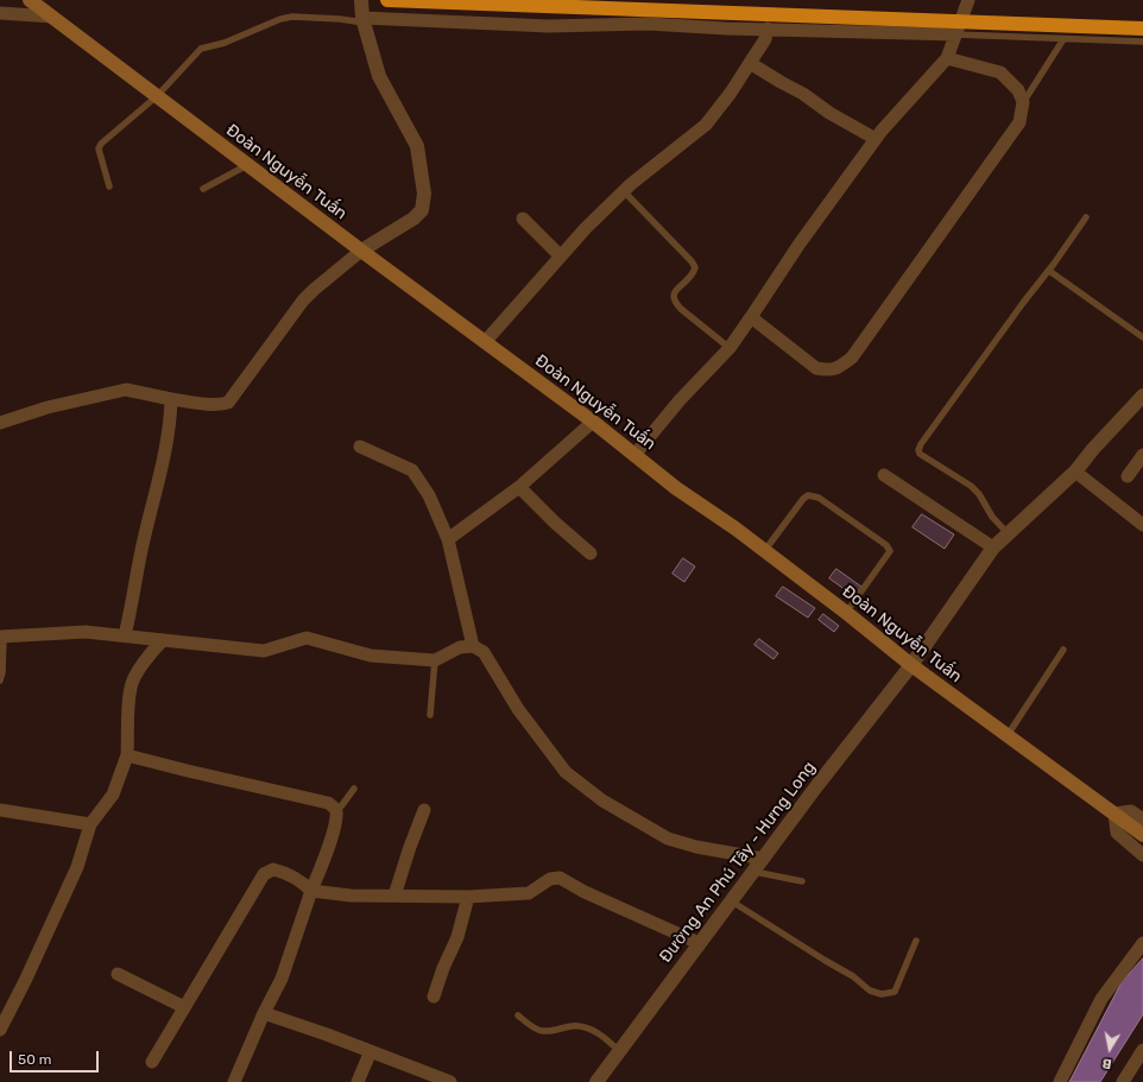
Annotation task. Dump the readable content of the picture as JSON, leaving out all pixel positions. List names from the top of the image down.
{
  "streets": {
    "main road": ["Đoàn Nguyễn Tuấn"],
    "street": ["Đường An Phú Tây - Hưng Long"]
  },
  "crossings": [
    ["Đoàn Nguyễn Tuấn", "Đường An Phú Tây - Hưng Long"]
  ],
  "scale_bar": "50 m",
  "north": "bottom"
}
